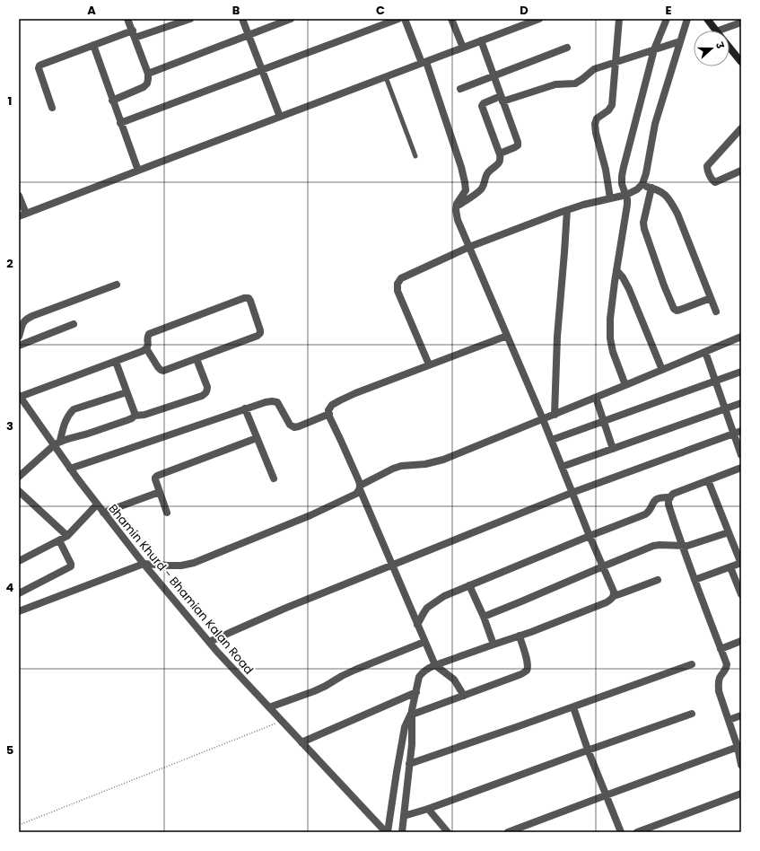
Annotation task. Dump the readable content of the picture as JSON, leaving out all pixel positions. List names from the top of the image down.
{
  "streets": {
    "street": ["Bhamin Khurd - Bhamian Kalan Road"]
  },
  "north": "right",
  "grid": {
    "columns": [
      "A",
      "B",
      "C",
      "D",
      "E"
    ],
    "rows": [
      "1",
      "2",
      "3",
      "4",
      "5"
    ]
  }
}
